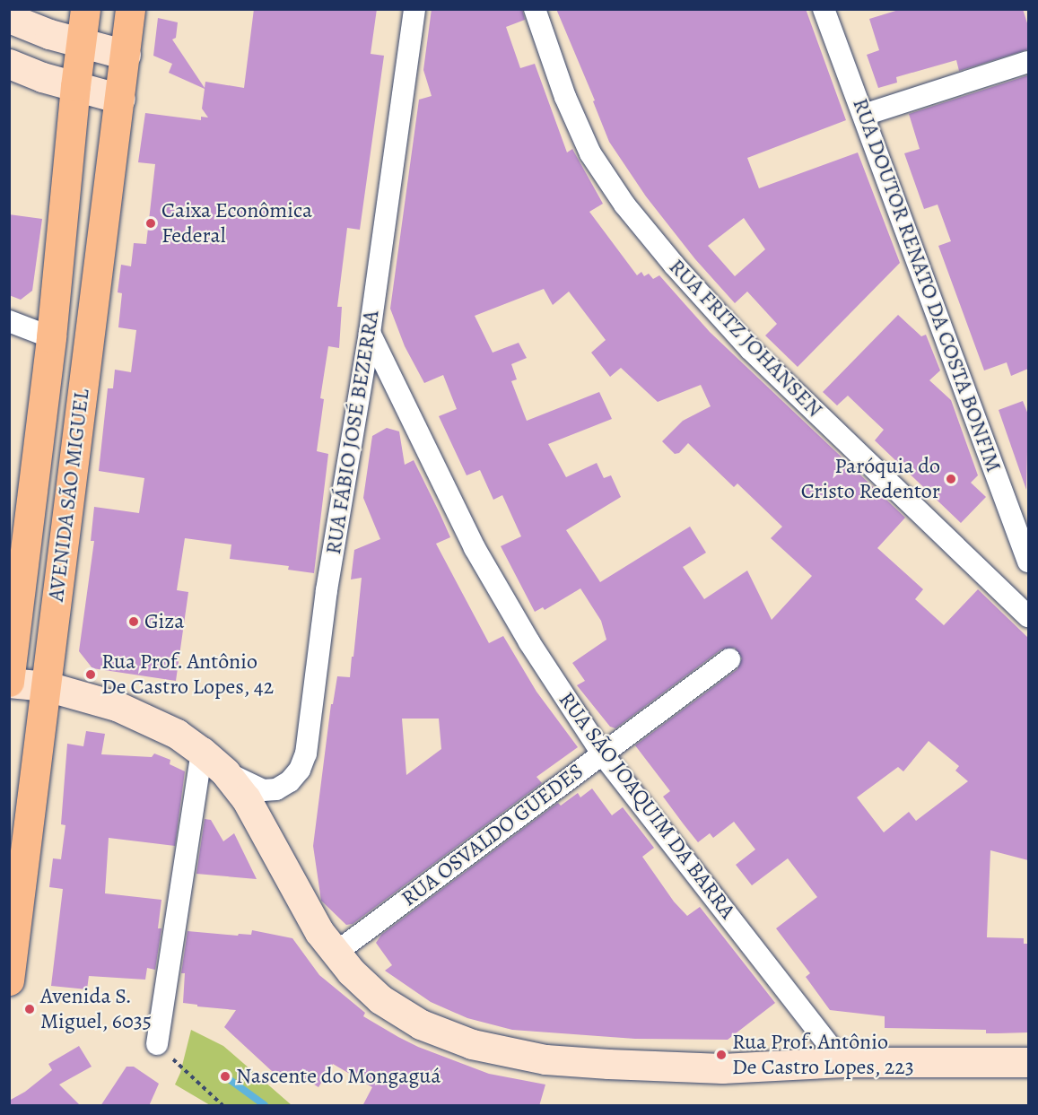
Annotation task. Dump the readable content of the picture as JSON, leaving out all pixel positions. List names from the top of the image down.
{
  "streets": {
    "main road": ["AVENIDA SÃO MIGUEL"],
    "street": [
      "RUA DOUTOR RENATO DA COSTA BONFIM",
      "RUA FRITZ JOHANSEN",
      "RUA FÁBIO JOSÉ BEZERRA",
      "RUA SÃO JOAQUIM DA BARRA",
      "RUA OSVALDO GUEDES"
    ]
  },
  "crossings": [
    ["RUA FÁBIO JOSÉ BEZERRA", "RUA SÃO JOAQUIM DA BARRA"],
    ["RUA SÃO JOAQUIM DA BARRA", "RUA OSVALDO GUEDES"]
  ],
  "places": [
    "Caixa Econômica Federal",
    "Paróquia do Cristo Redentor",
    "Giza",
    "Rua Prof. Antônio De Castro Lopes, 42",
    "Avenida S. Miguel, 6035",
    "Rua Prof. Antônio De Castro Lopes, 223",
    "Nascente do Mongaguá"
  ]
}
